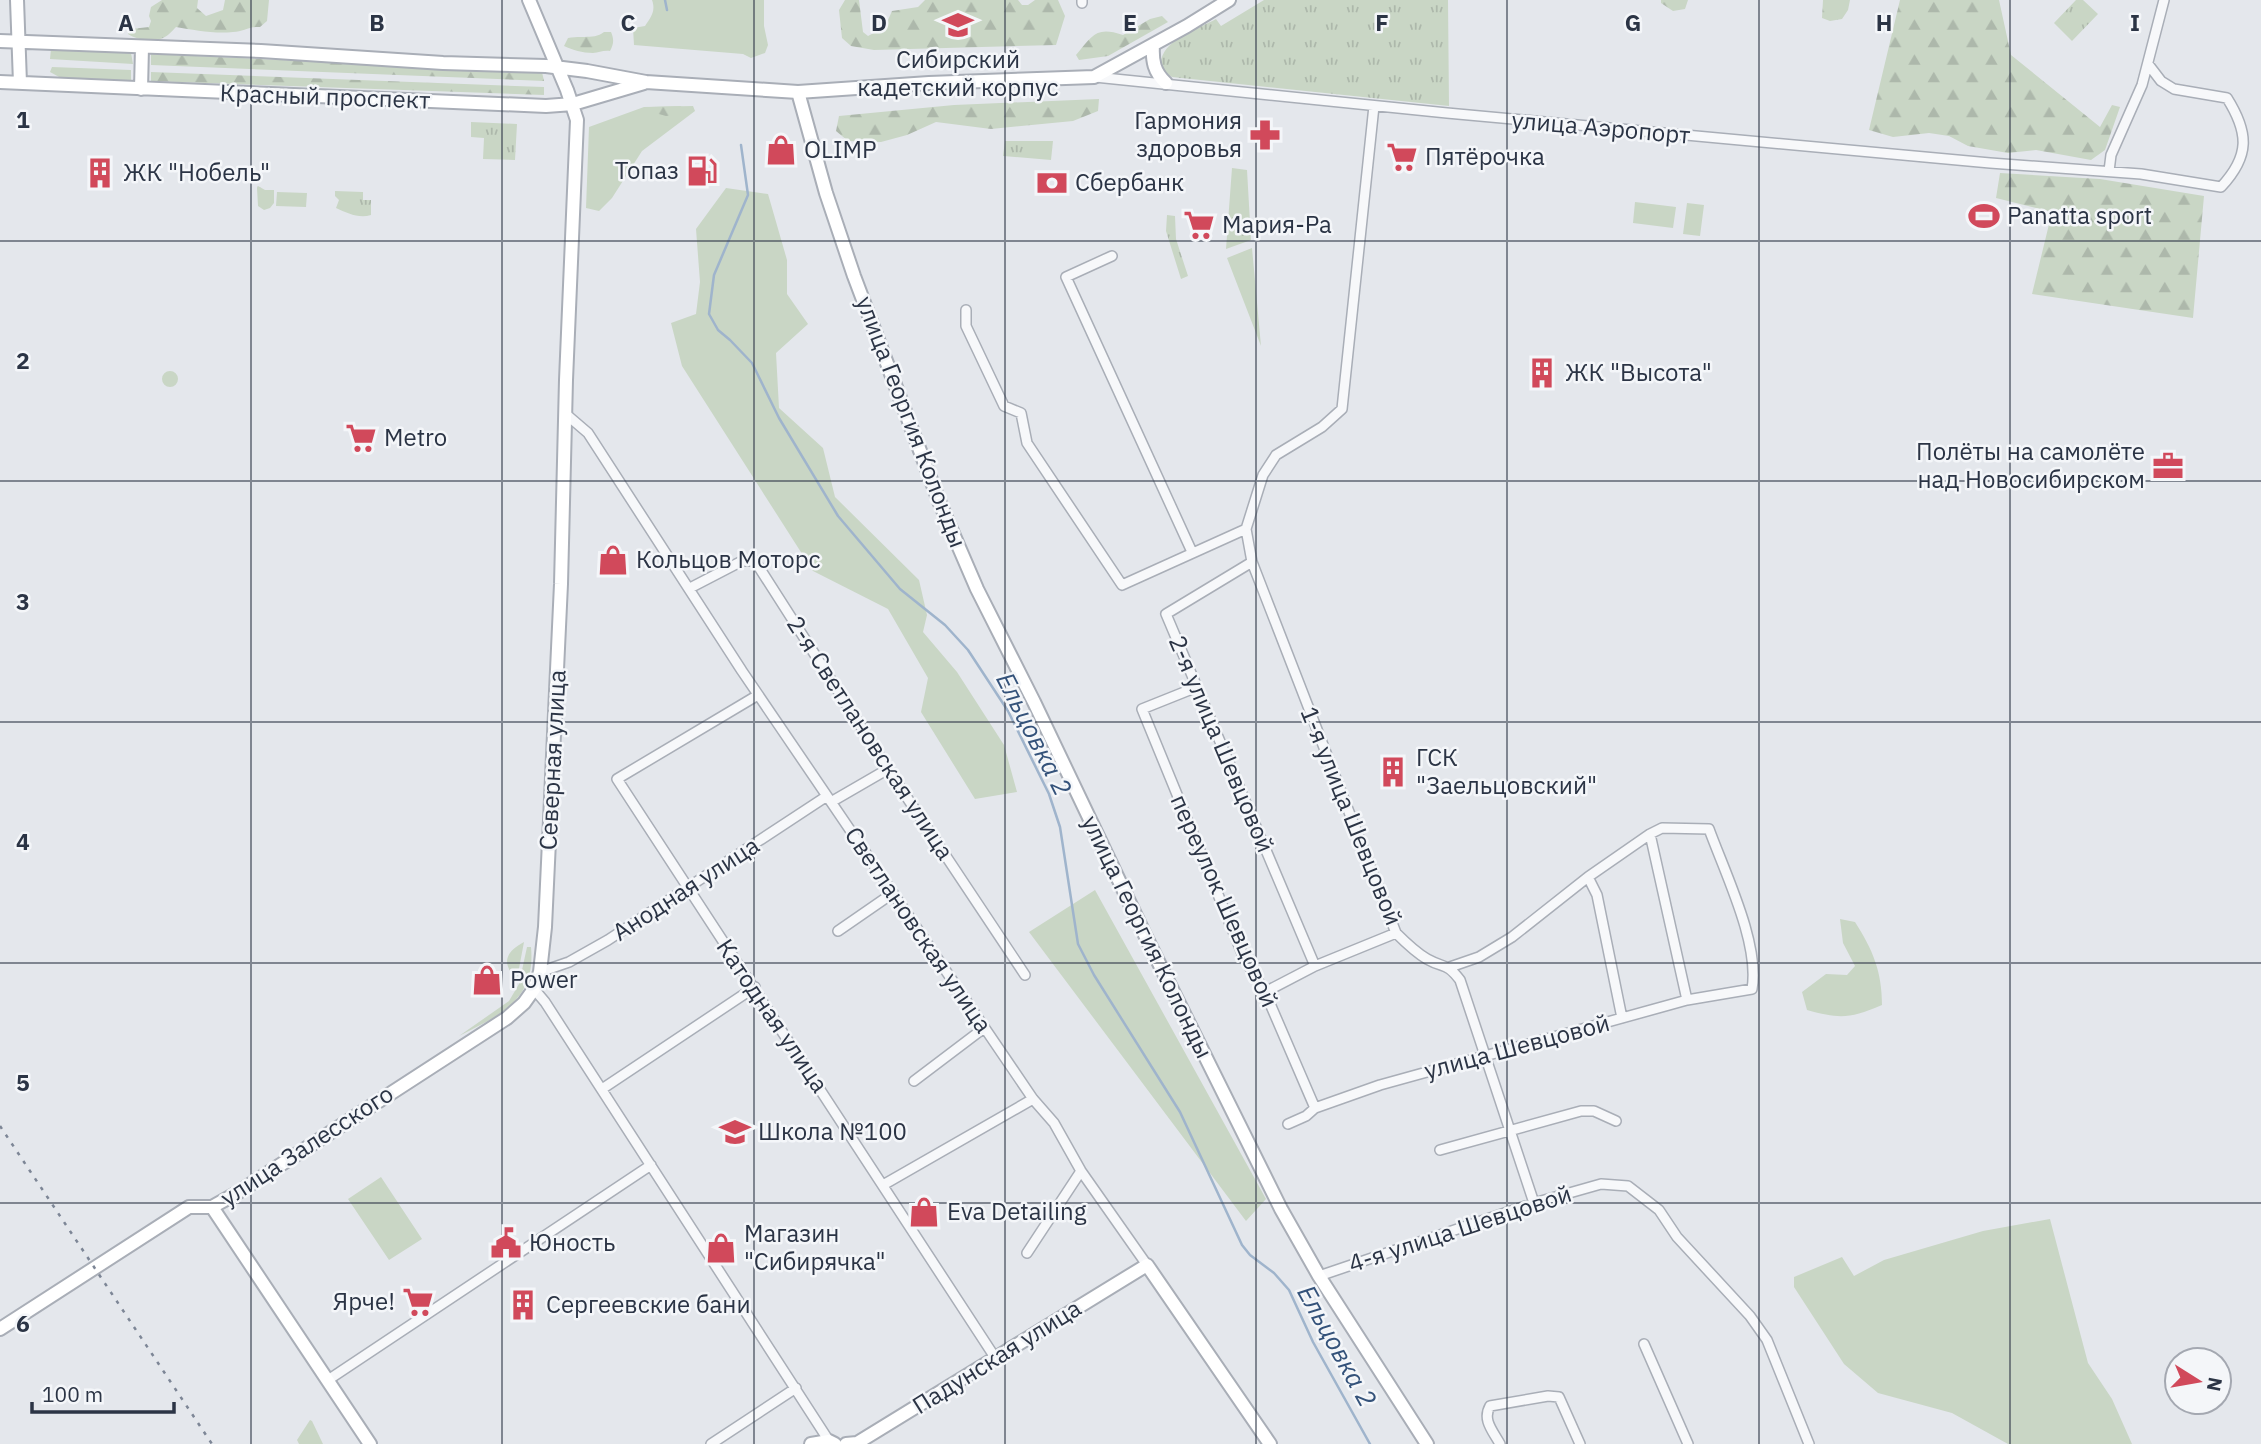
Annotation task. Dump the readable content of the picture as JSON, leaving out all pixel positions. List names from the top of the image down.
{
  "streets": {
    "main road": [
      "Красный проспект",
      "улица Георгия Колонды",
      "Северная улица",
      "Светлановская улица",
      "улица Залесского",
      "Падунская улица"
    ],
    "street": [
      "улица Аэропорт",
      "2-я Светлановская улица",
      "2-я улица Шевцовой",
      "1-я улица Шевцовой",
      "Анодная улица",
      "переулок Шевцовой",
      "Катодная улица",
      "улица Шевцовой",
      "4-я улица Шевцовой"
    ]
  },
  "crossings": [
    ["Красный проспект", "улица Аэропорт"],
    ["Красный проспект", "улица Георгия Колонды"],
    ["Красный проспект", "Северная улица"],
    ["улица Георгия Колонды", "4-я улица Шевцовой"],
    ["2-я Светлановская улица", "Анодная улица"],
    ["2-я Светлановская улица", "Светлановская улица"],
    ["2-я улица Шевцовой", "1-я улица Шевцовой"],
    ["2-я улица Шевцовой", "переулок Шевцовой"],
    ["Северная улица", "Анодная улица"],
    ["Северная улица", "Светлановская улица"],
    ["Северная улица", "улица Залесского"],
    ["Анодная улица", "Светлановская улица"],
    ["Анодная улица", "Катодная улица"],
    ["переулок Шевцовой", "улица Шевцовой"],
    ["Светлановская улица", "Катодная улица"],
    ["Светлановская улица", "Падунская улица"],
    ["Катодная улица", "Падунская улица"]
  ],
  "water": ["Ельцовка 2"],
  "places": {
    "school or university": ["Сибирский кадетский корпус", "Школа №100"],
    "pharmacy": ["Гармония здоровья"],
    "shop": [
      "OLIMP",
      "Кольцов Моторс",
      "Power",
      "Eva Detailing",
      "Магазин \"Сибирячка\""
    ],
    "supermarket": [
      "Пятёрочка",
      "Мария-Ра",
      "Metro",
      "Ярче!"
    ],
    "fuel station": ["Топаз"],
    "building": [
      "ЖК \"Нобель\"",
      "ЖК \"Высота\"",
      "ГСК \"Заельцовский\"",
      "Сергеевские бани"
    ],
    "bank": ["Сбербанк"],
    "sports": ["Panatta sport"],
    "office": ["Полёты на самолёте над Новосибирском"],
    "public building": ["Юность"]
  },
  "scale_bar": "100 m",
  "north": "right",
  "grid": {
    "columns": [
      "A",
      "B",
      "C",
      "D",
      "E",
      "F",
      "G",
      "H",
      "I"
    ],
    "rows": [
      "1",
      "2",
      "3",
      "4",
      "5",
      "6"
    ]
  }
}
